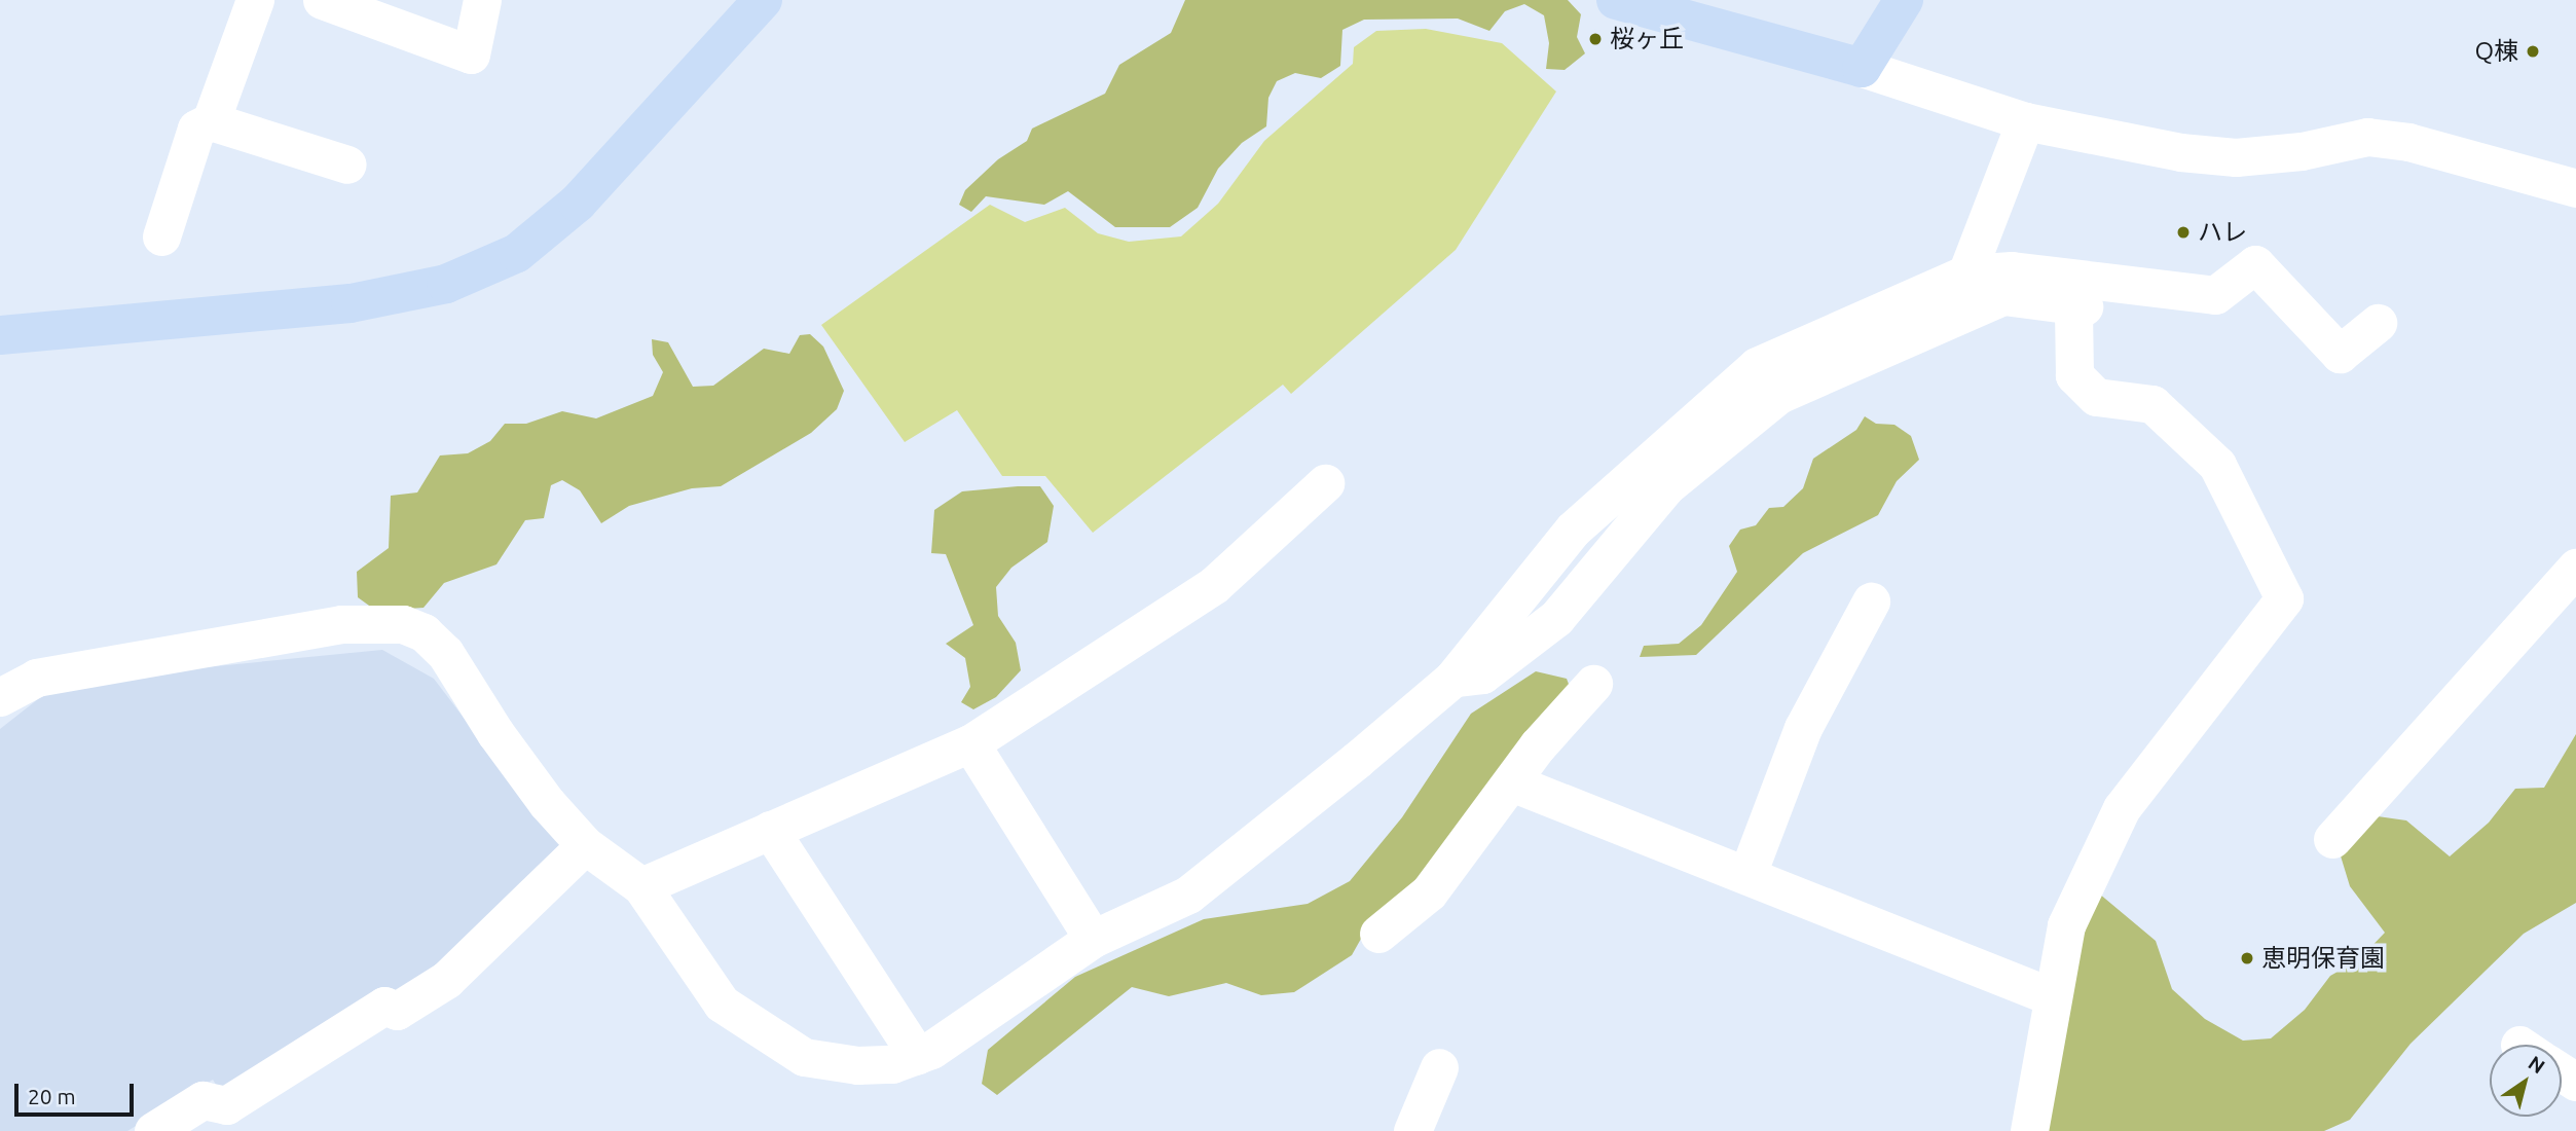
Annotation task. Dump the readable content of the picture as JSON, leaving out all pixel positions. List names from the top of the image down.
{
  "places": [
    "桜ヶ丘",
    "Q棟",
    "ハレ",
    "恵明保育園"
  ],
  "scale_bar": "20 m",
  "north": "top right"
}
